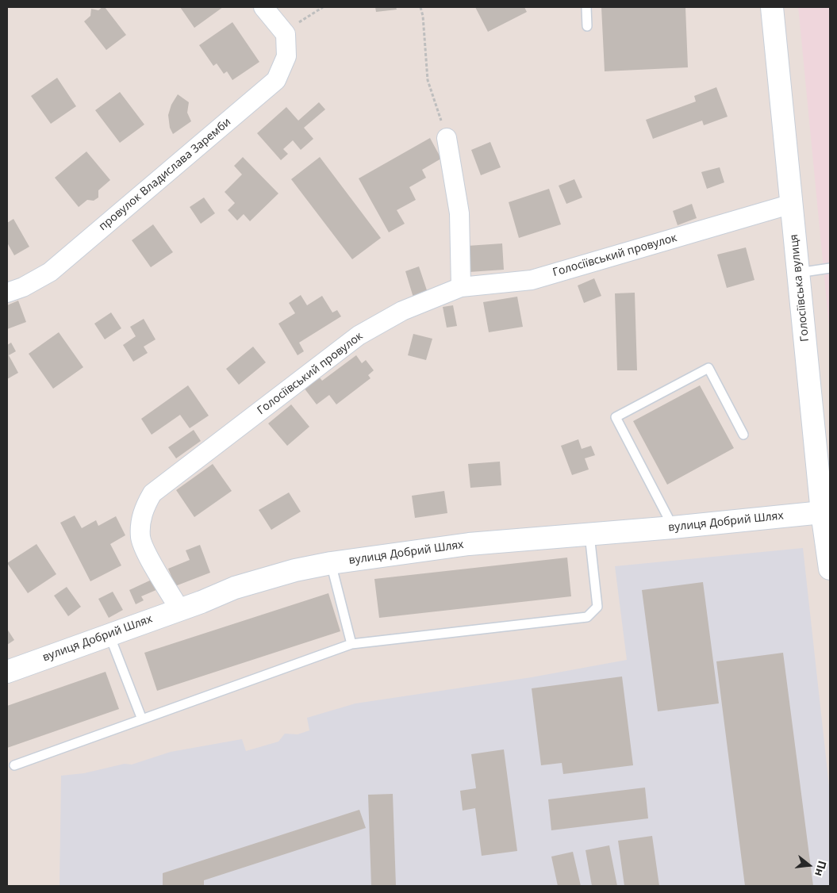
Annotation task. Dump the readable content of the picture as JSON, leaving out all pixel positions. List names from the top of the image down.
{
  "streets": {
    "street": [
      "провулок Владислава Заремби",
      "Голосіївський провулок",
      "Голосіївська вулиця",
      "вулиця Добрий Шлях"
    ]
  },
  "crossings": [
    ["Голосіївський провулок", "Голосіївська вулиця"],
    ["Голосіївський провулок", "вулиця Добрий Шлях"],
    ["Голосіївська вулиця", "вулиця Добрий Шлях"]
  ],
  "north": "right"
}
